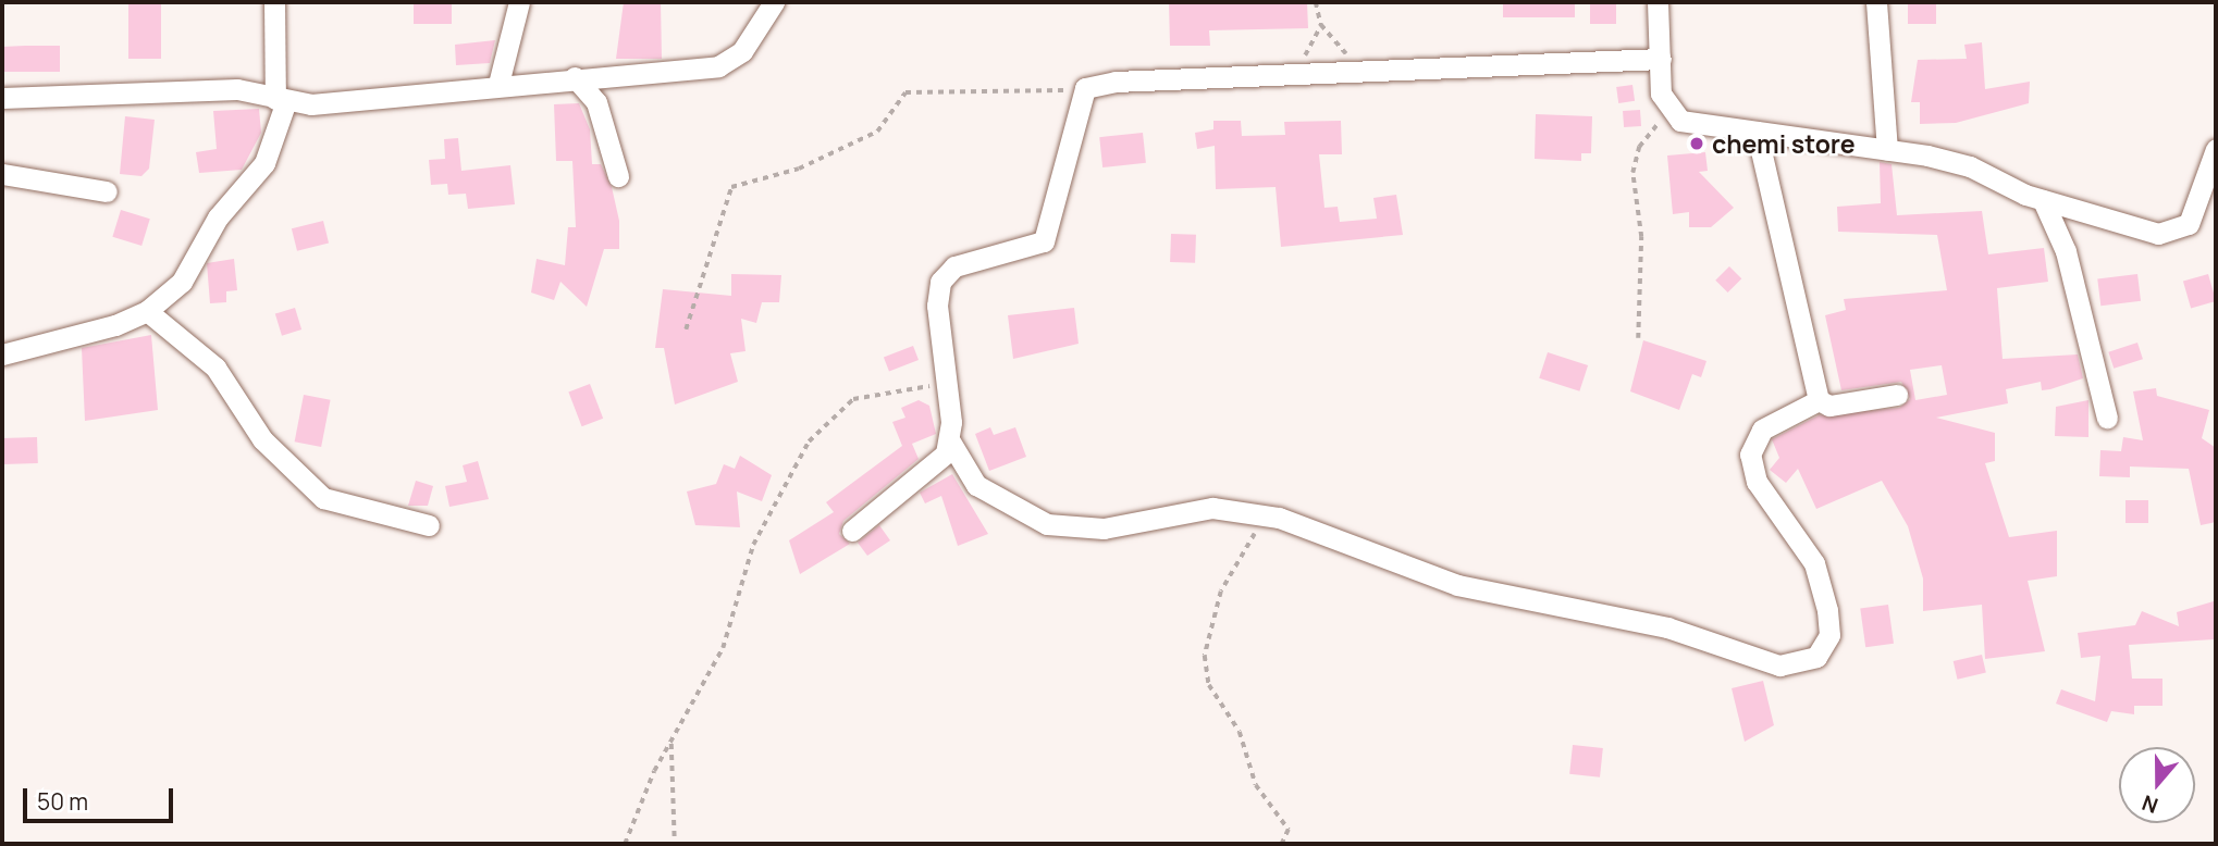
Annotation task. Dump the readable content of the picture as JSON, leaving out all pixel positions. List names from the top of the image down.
{
  "places": ["chemi store"],
  "scale_bar": "50 m",
  "north": "bottom"
}
